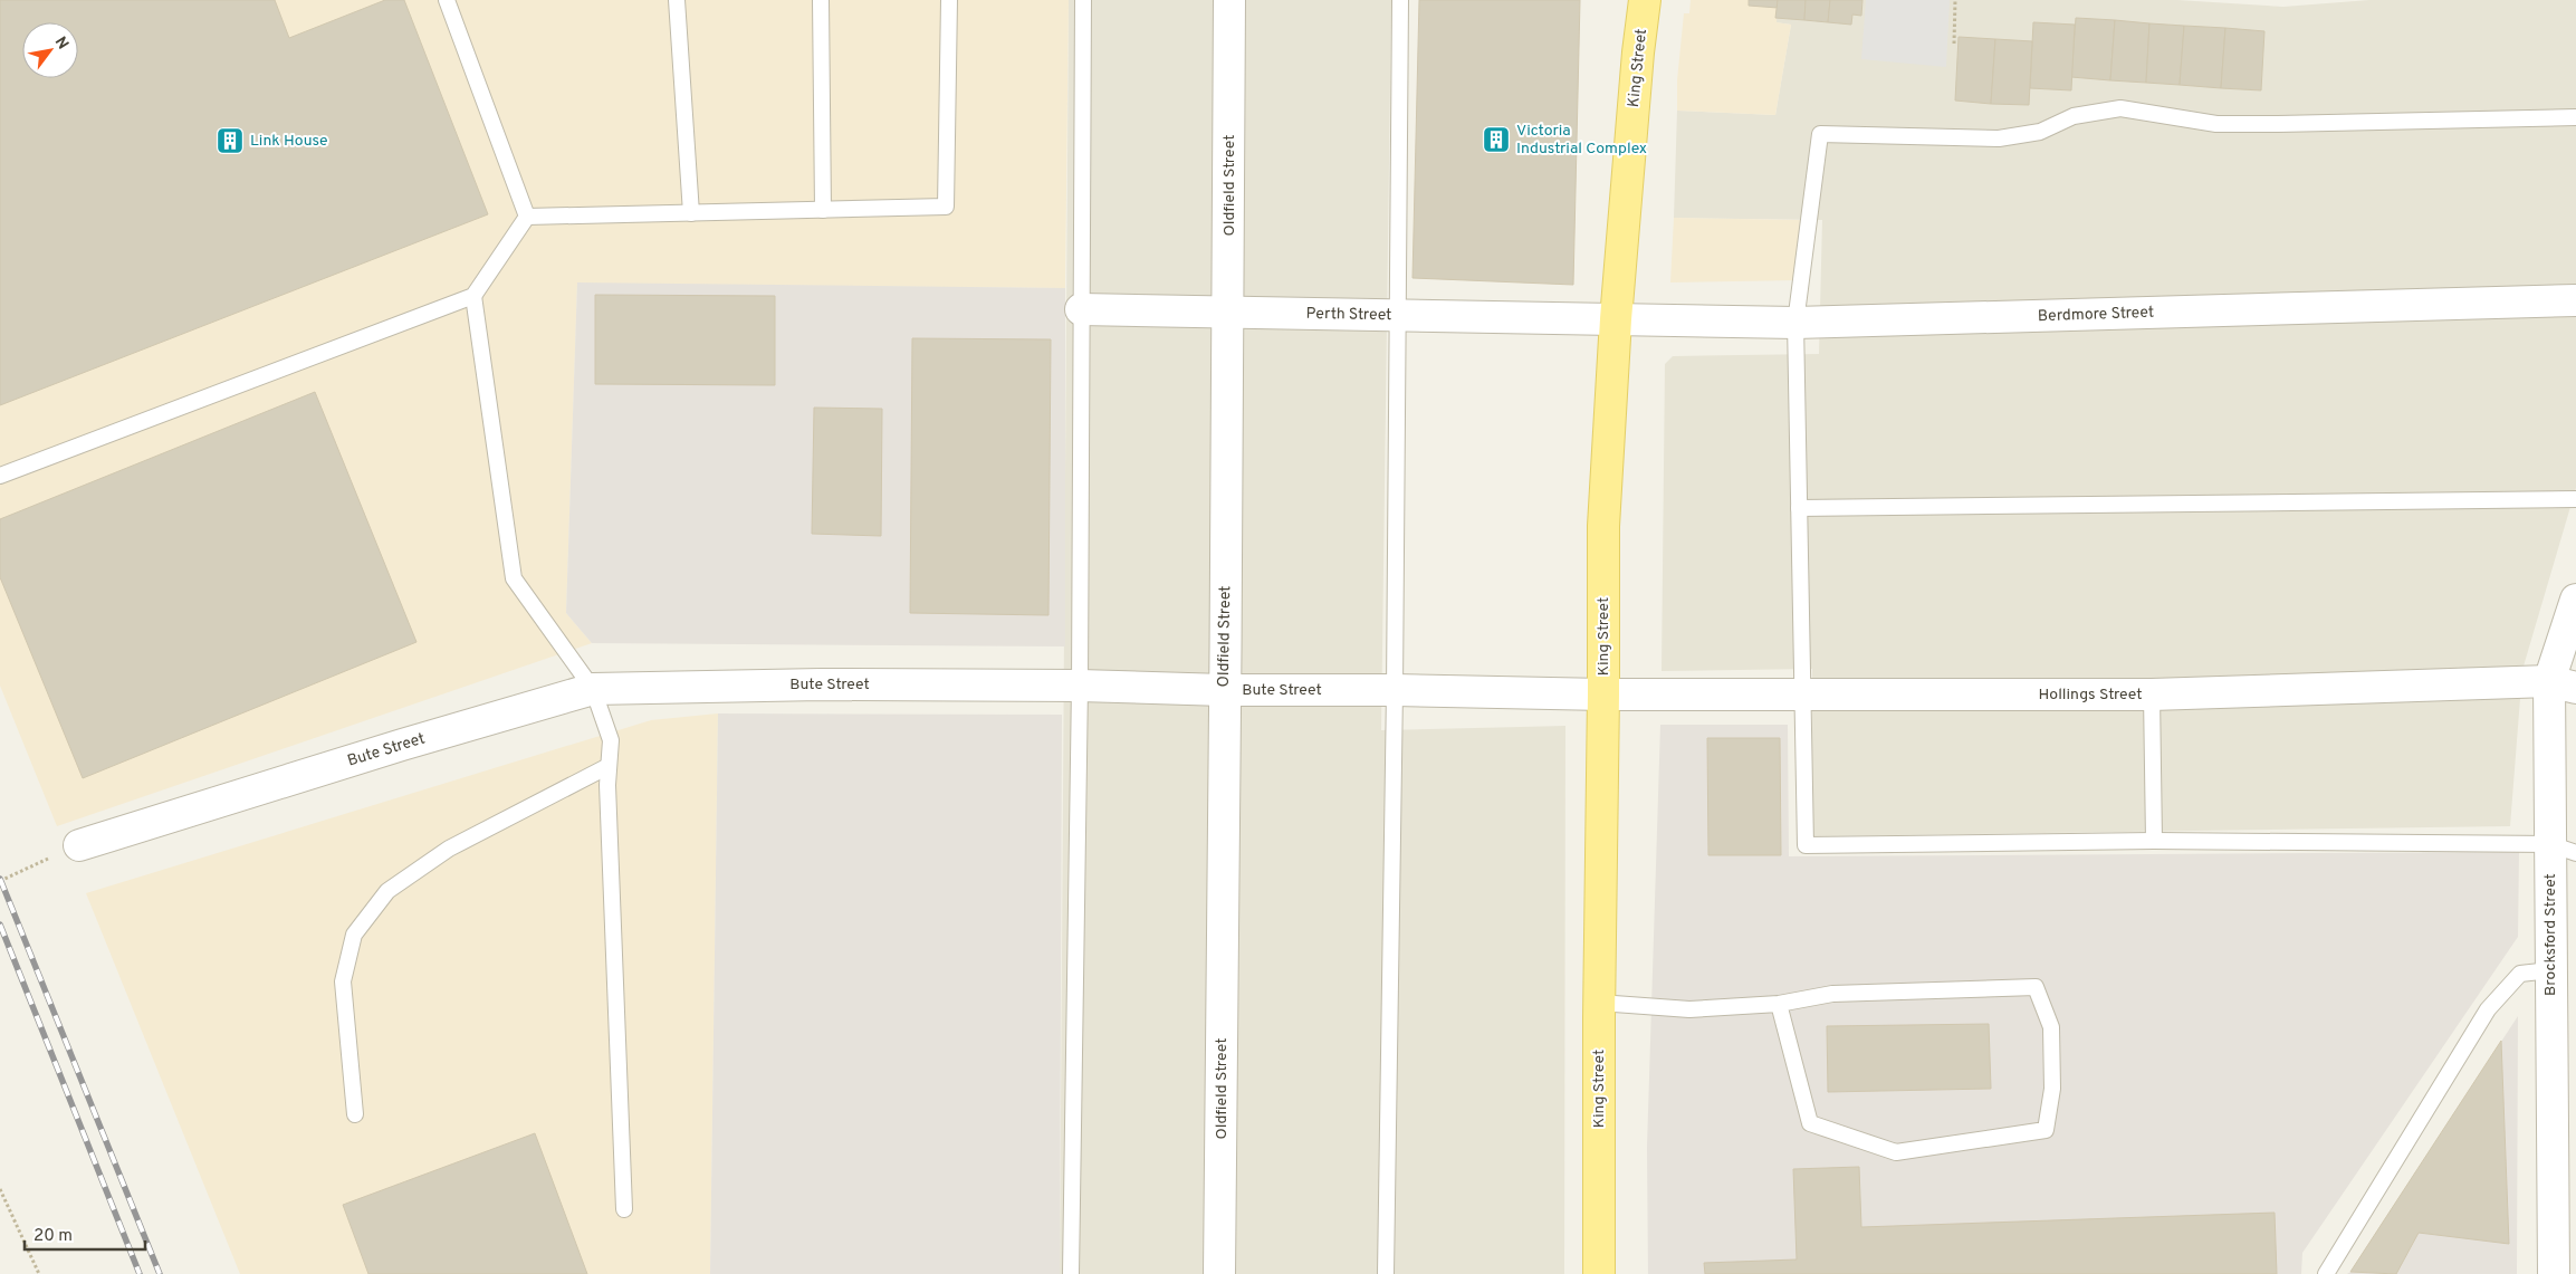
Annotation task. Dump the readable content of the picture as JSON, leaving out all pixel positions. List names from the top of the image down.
{
  "streets": {
    "main road": ["King Street"],
    "street": [
      "Oldfield Street",
      "Perth Street",
      "Berdmore Street",
      "Bute Street",
      "Hollings Street",
      "Brocksford Street"
    ]
  },
  "crossings": [
    ["King Street", "Perth Street"],
    ["King Street", "Berdmore Street"],
    ["King Street", "Bute Street"],
    ["King Street", "Hollings Street"],
    ["Oldfield Street", "Perth Street"],
    ["Oldfield Street", "Bute Street"],
    ["Perth Street", "Berdmore Street"],
    ["Bute Street", "Hollings Street"],
    ["Hollings Street", "Brocksford Street"]
  ],
  "places": {
    "building": ["Victoria Industrial Complex", "Link House"]
  },
  "scale_bar": "20 m",
  "north": "top right"
}
